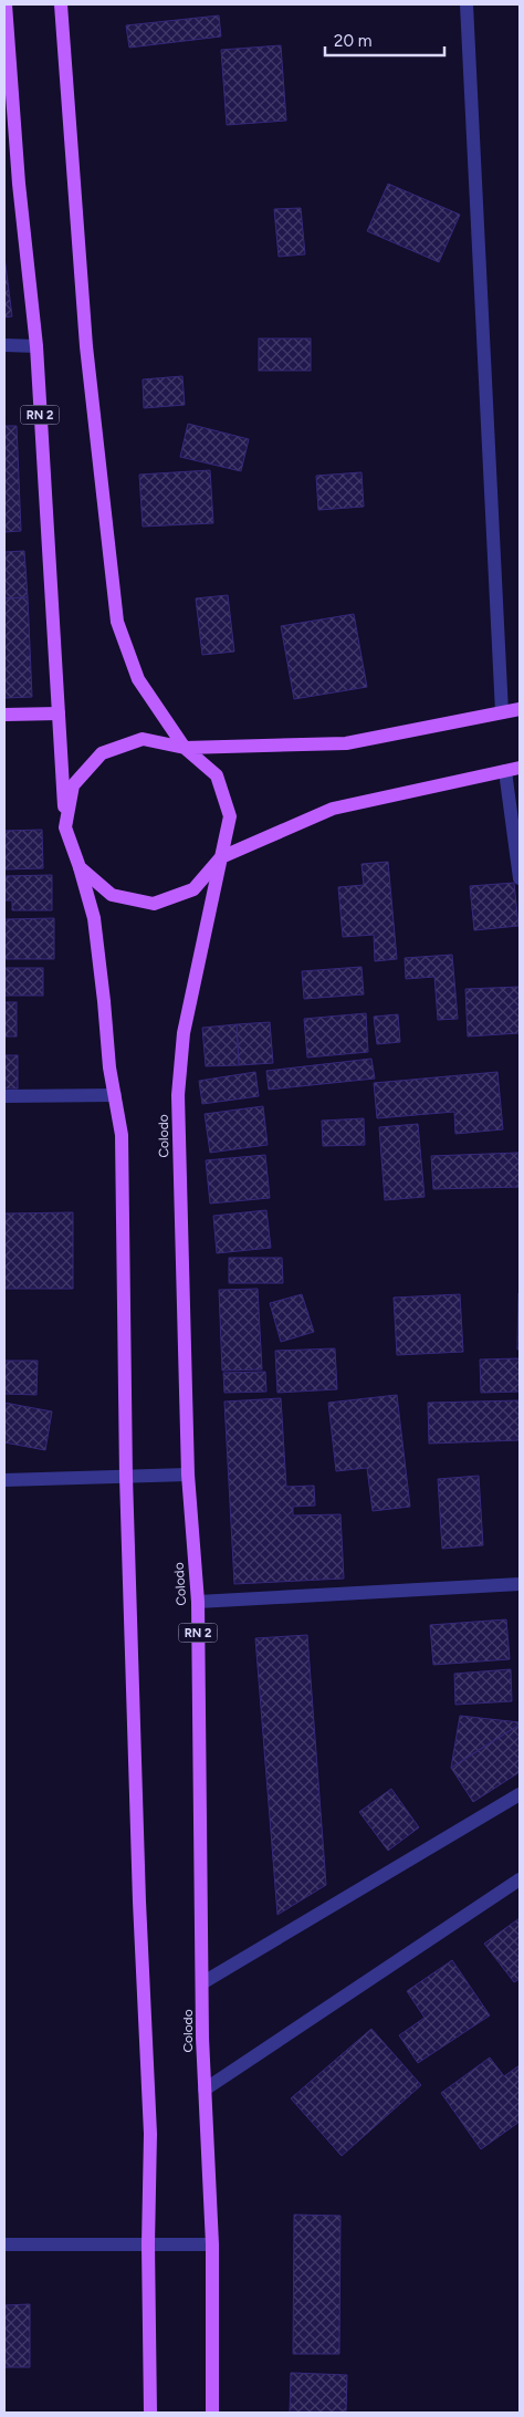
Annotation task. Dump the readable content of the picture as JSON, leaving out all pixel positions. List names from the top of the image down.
{
  "streets": {
    "main road": ["RN 2", "Colodo"]
  },
  "crossings": [
    ["RN 2", "Colodo"]
  ],
  "scale_bar": "20 m"
}
